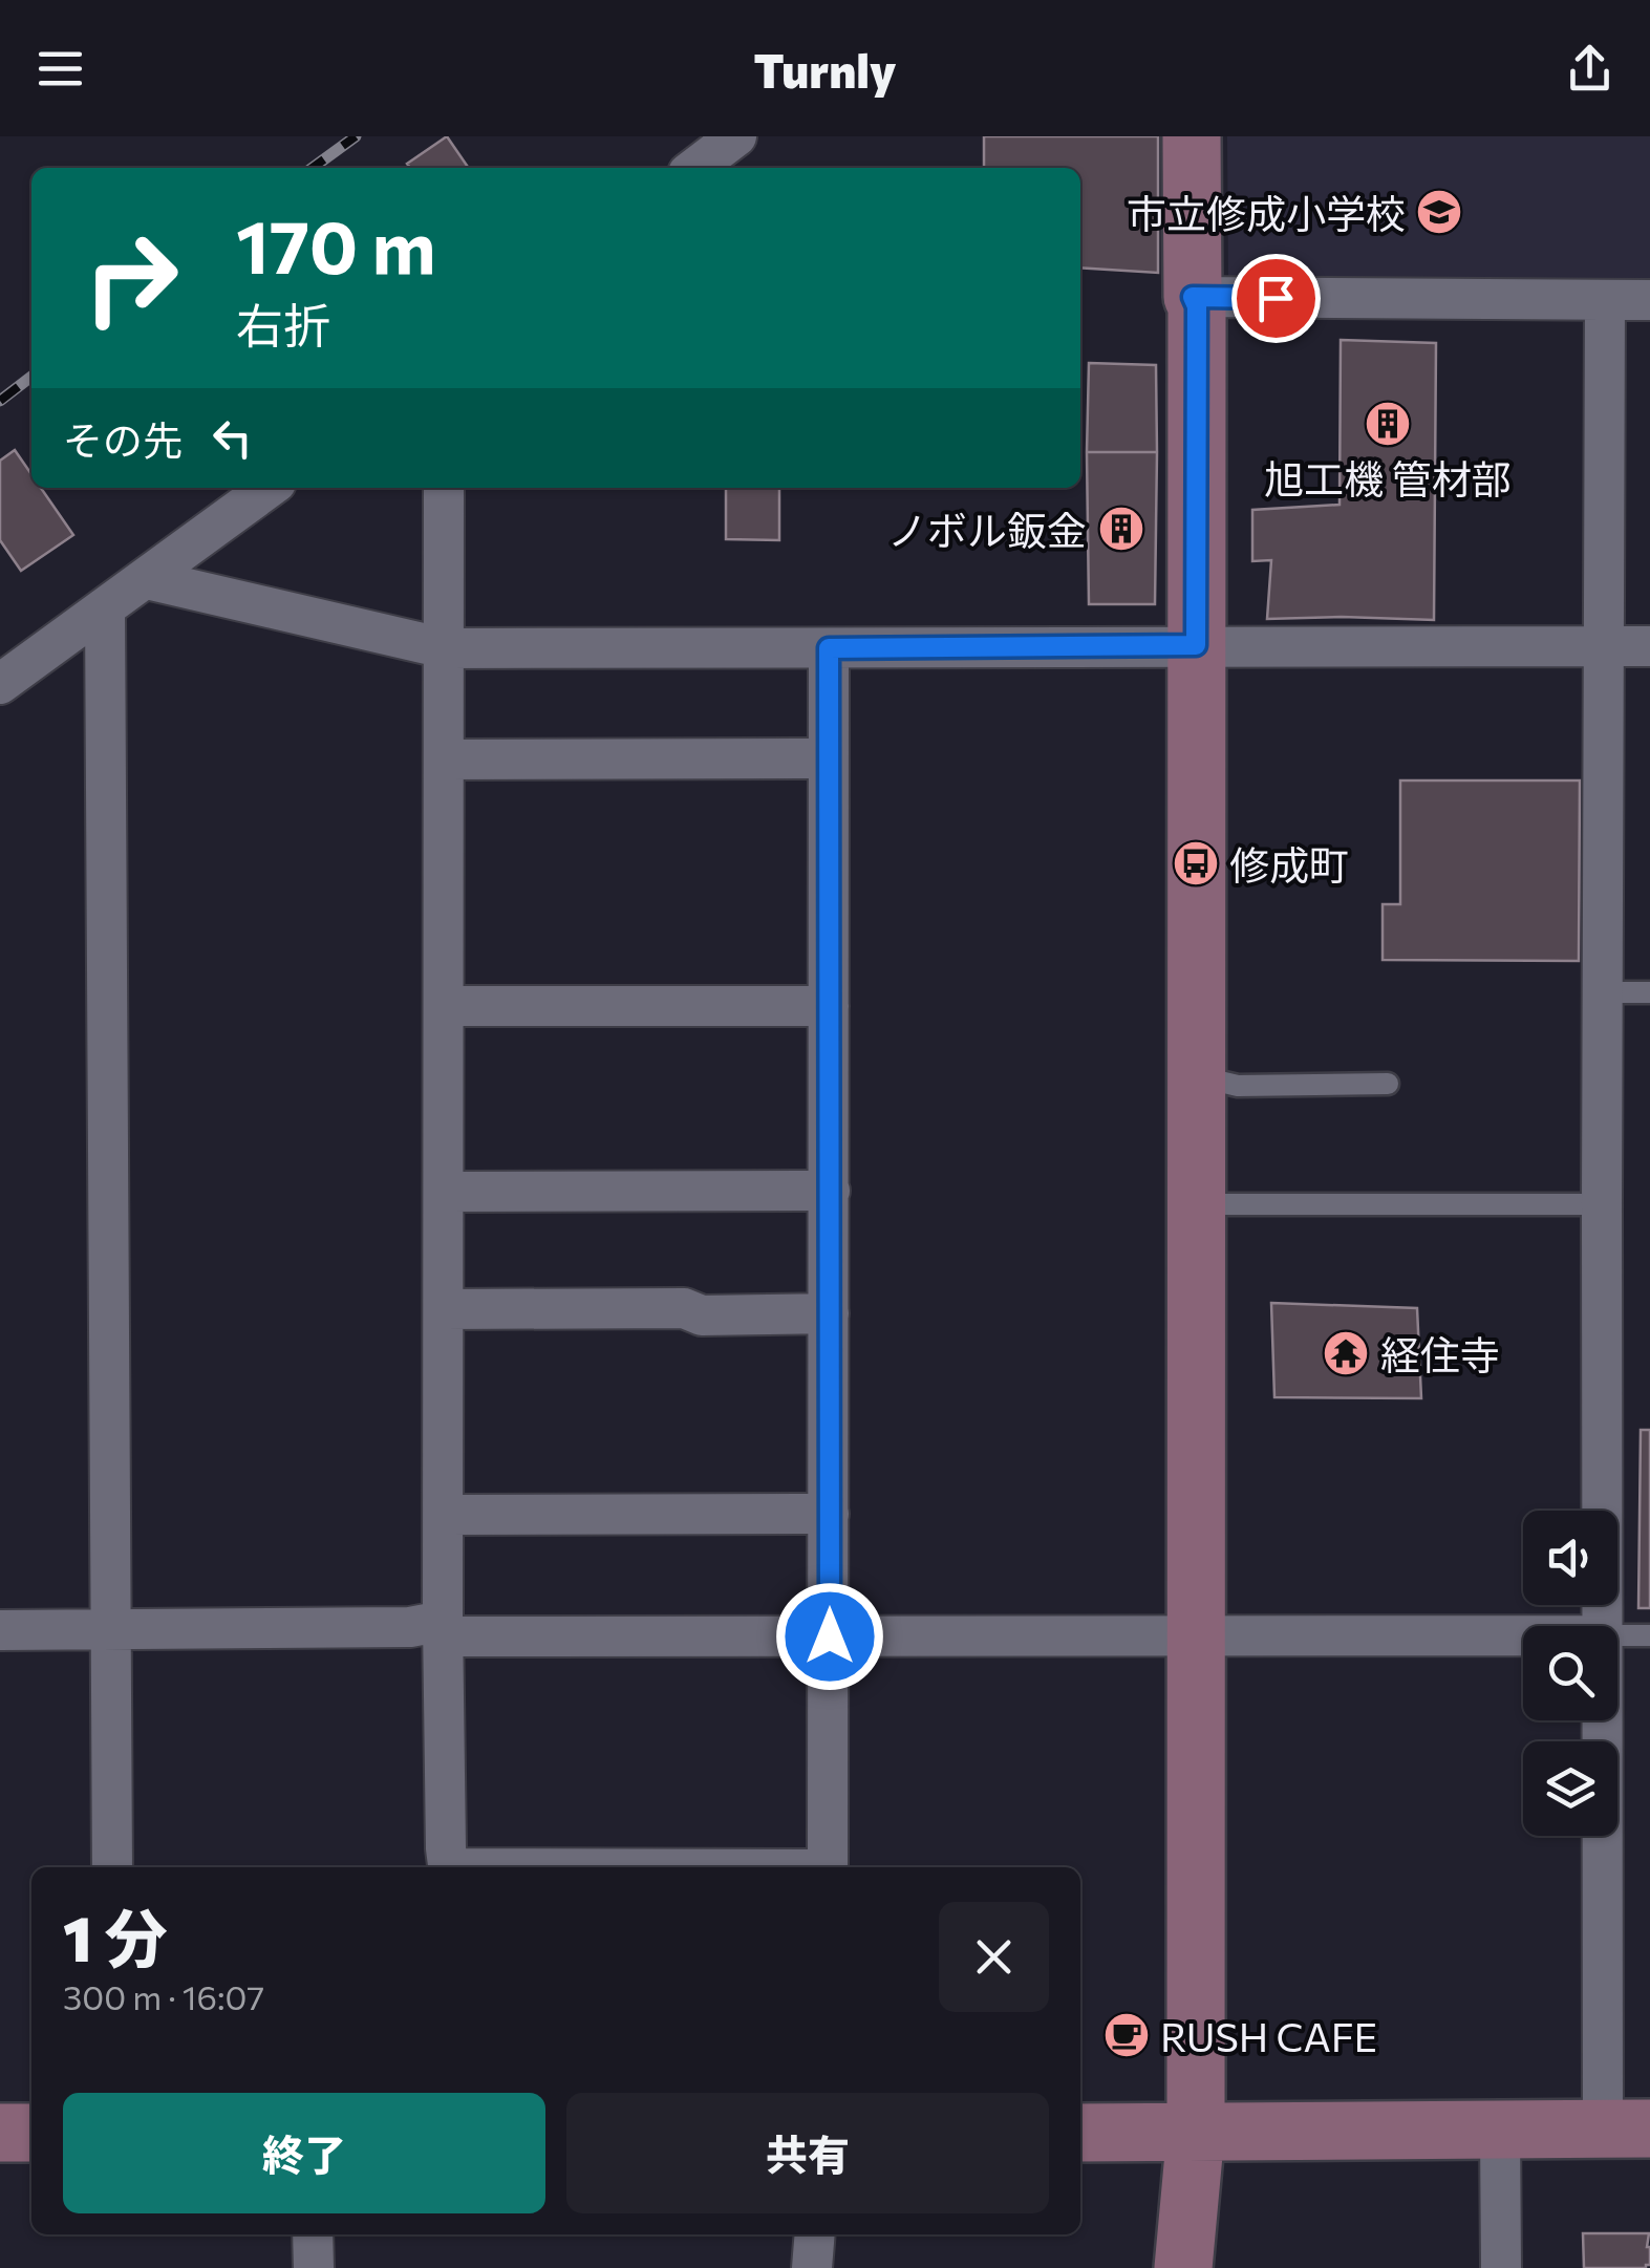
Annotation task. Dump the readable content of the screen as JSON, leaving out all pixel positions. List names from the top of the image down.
{
  "places": {
    "school or university": ["市立修成小学校"],
    "building": ["旭工機 管材部", "ノボル鈑金"],
    "bus stop": ["修成町"],
    "temple": ["経住寺"],
    "cafe": ["RUSH CAFE"]
  },
  "page": {
    "header": "Turnly",
    "turn": ["170 m", "右折"],
    "then": "その先",
    "heading": ["1 分", "300 m · 16:07"],
    "buttons": ["終了", "共有"]
  }
}
